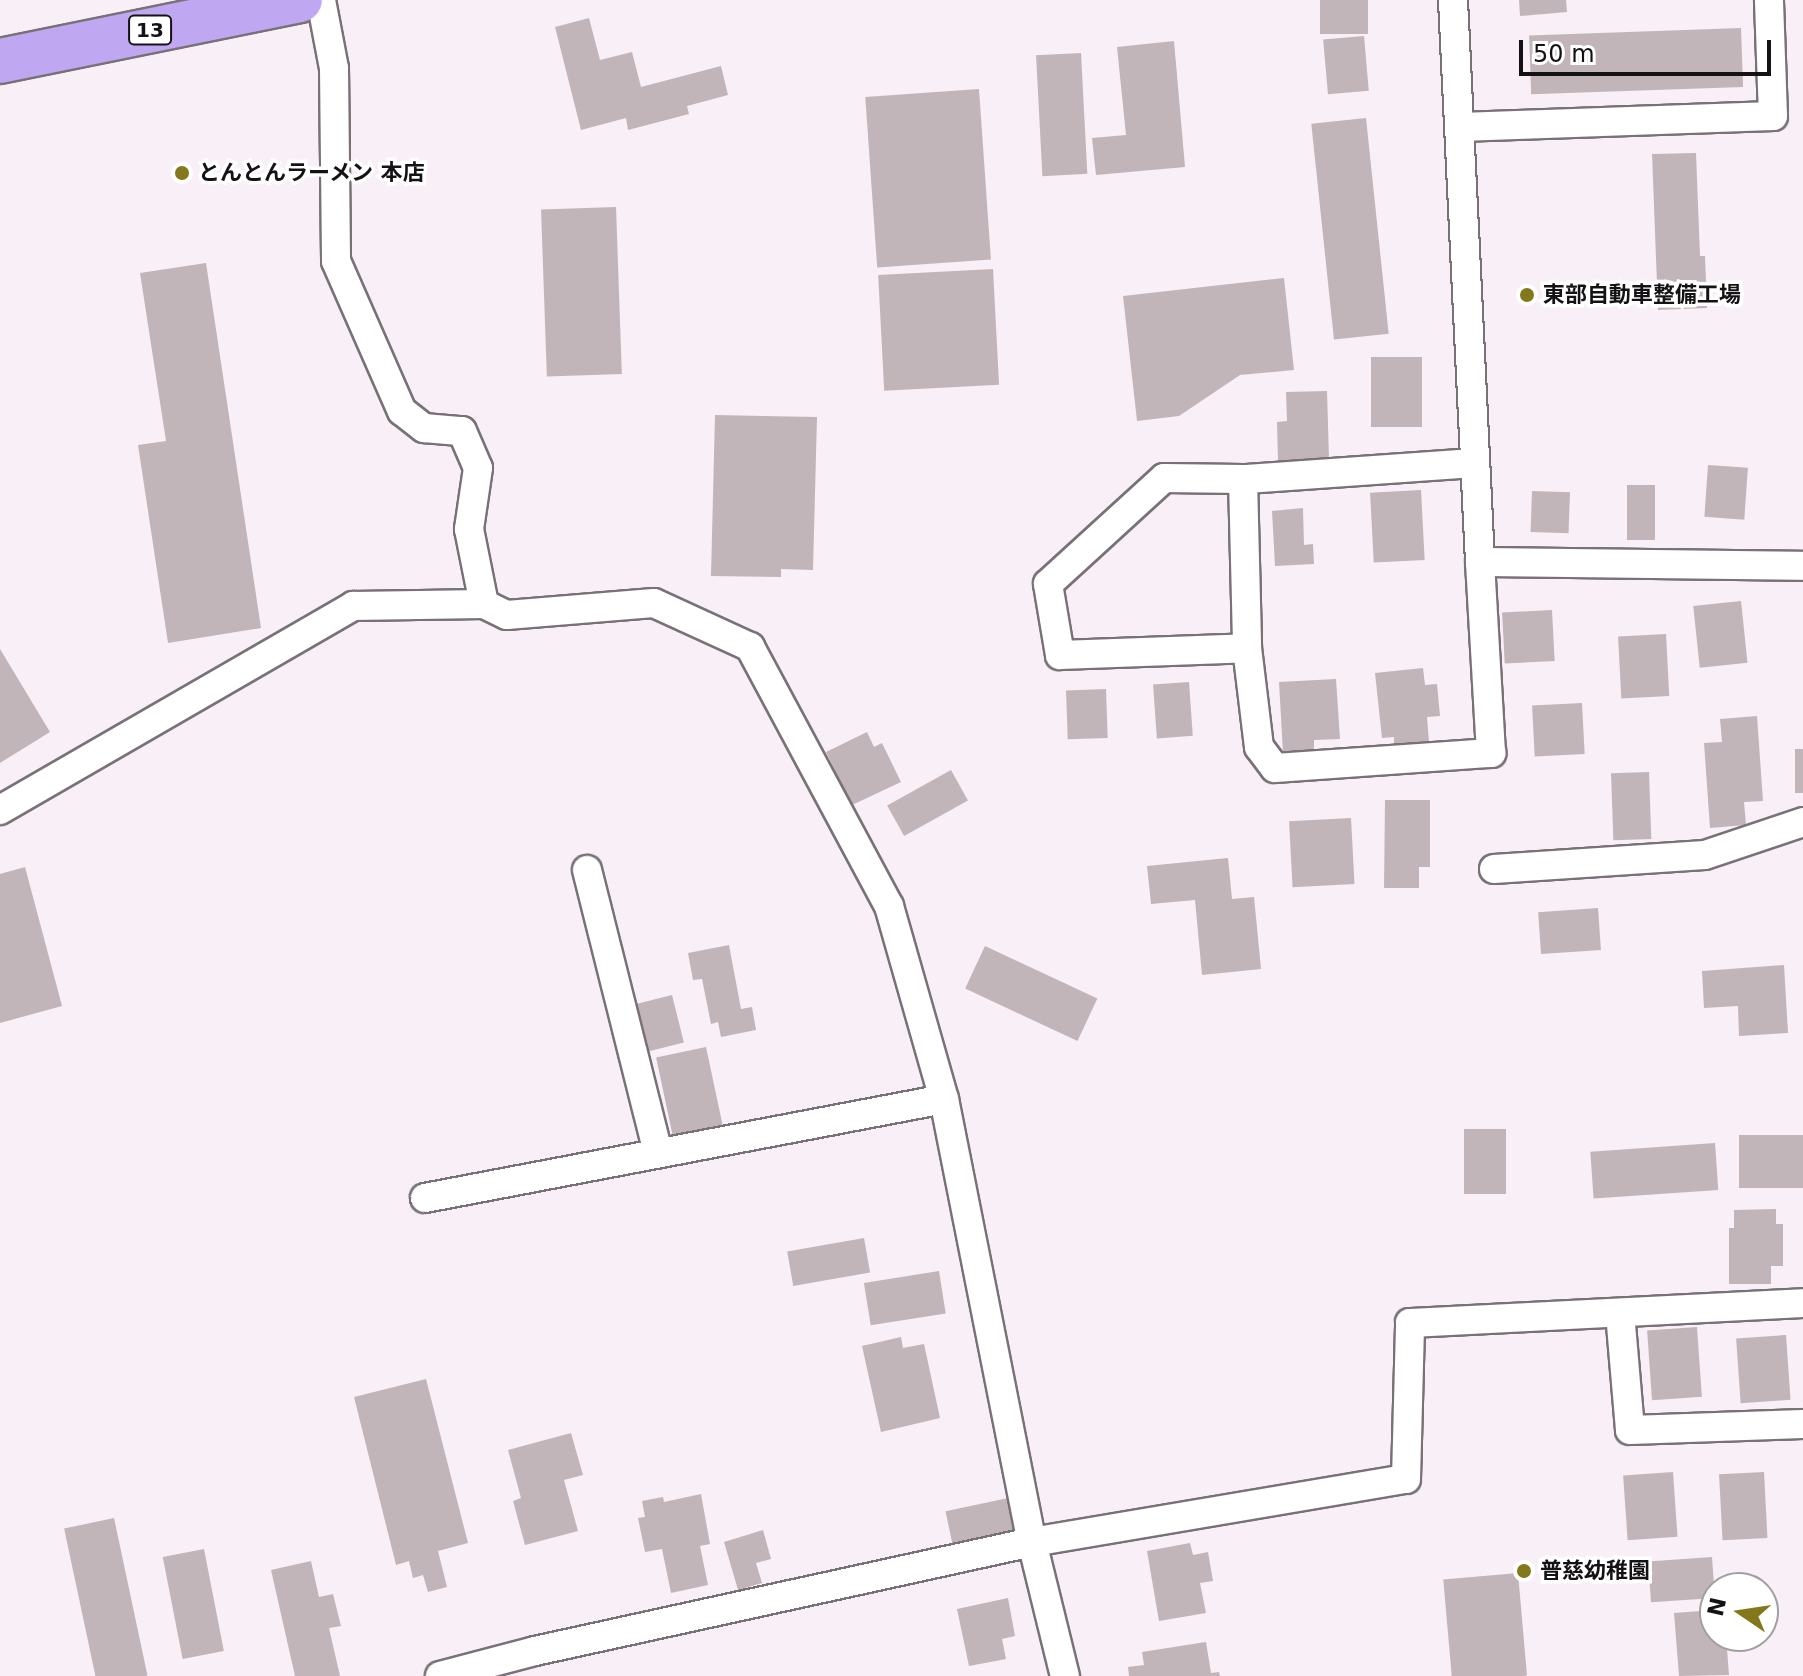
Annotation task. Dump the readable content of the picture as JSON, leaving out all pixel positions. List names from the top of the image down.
{
  "streets": {
    "highway": ["13"]
  },
  "places": ["とんとんラーメン 本店", "東部自動車整備工場", "普慈幼稚園"],
  "scale_bar": "50 m",
  "north": "left"
}
